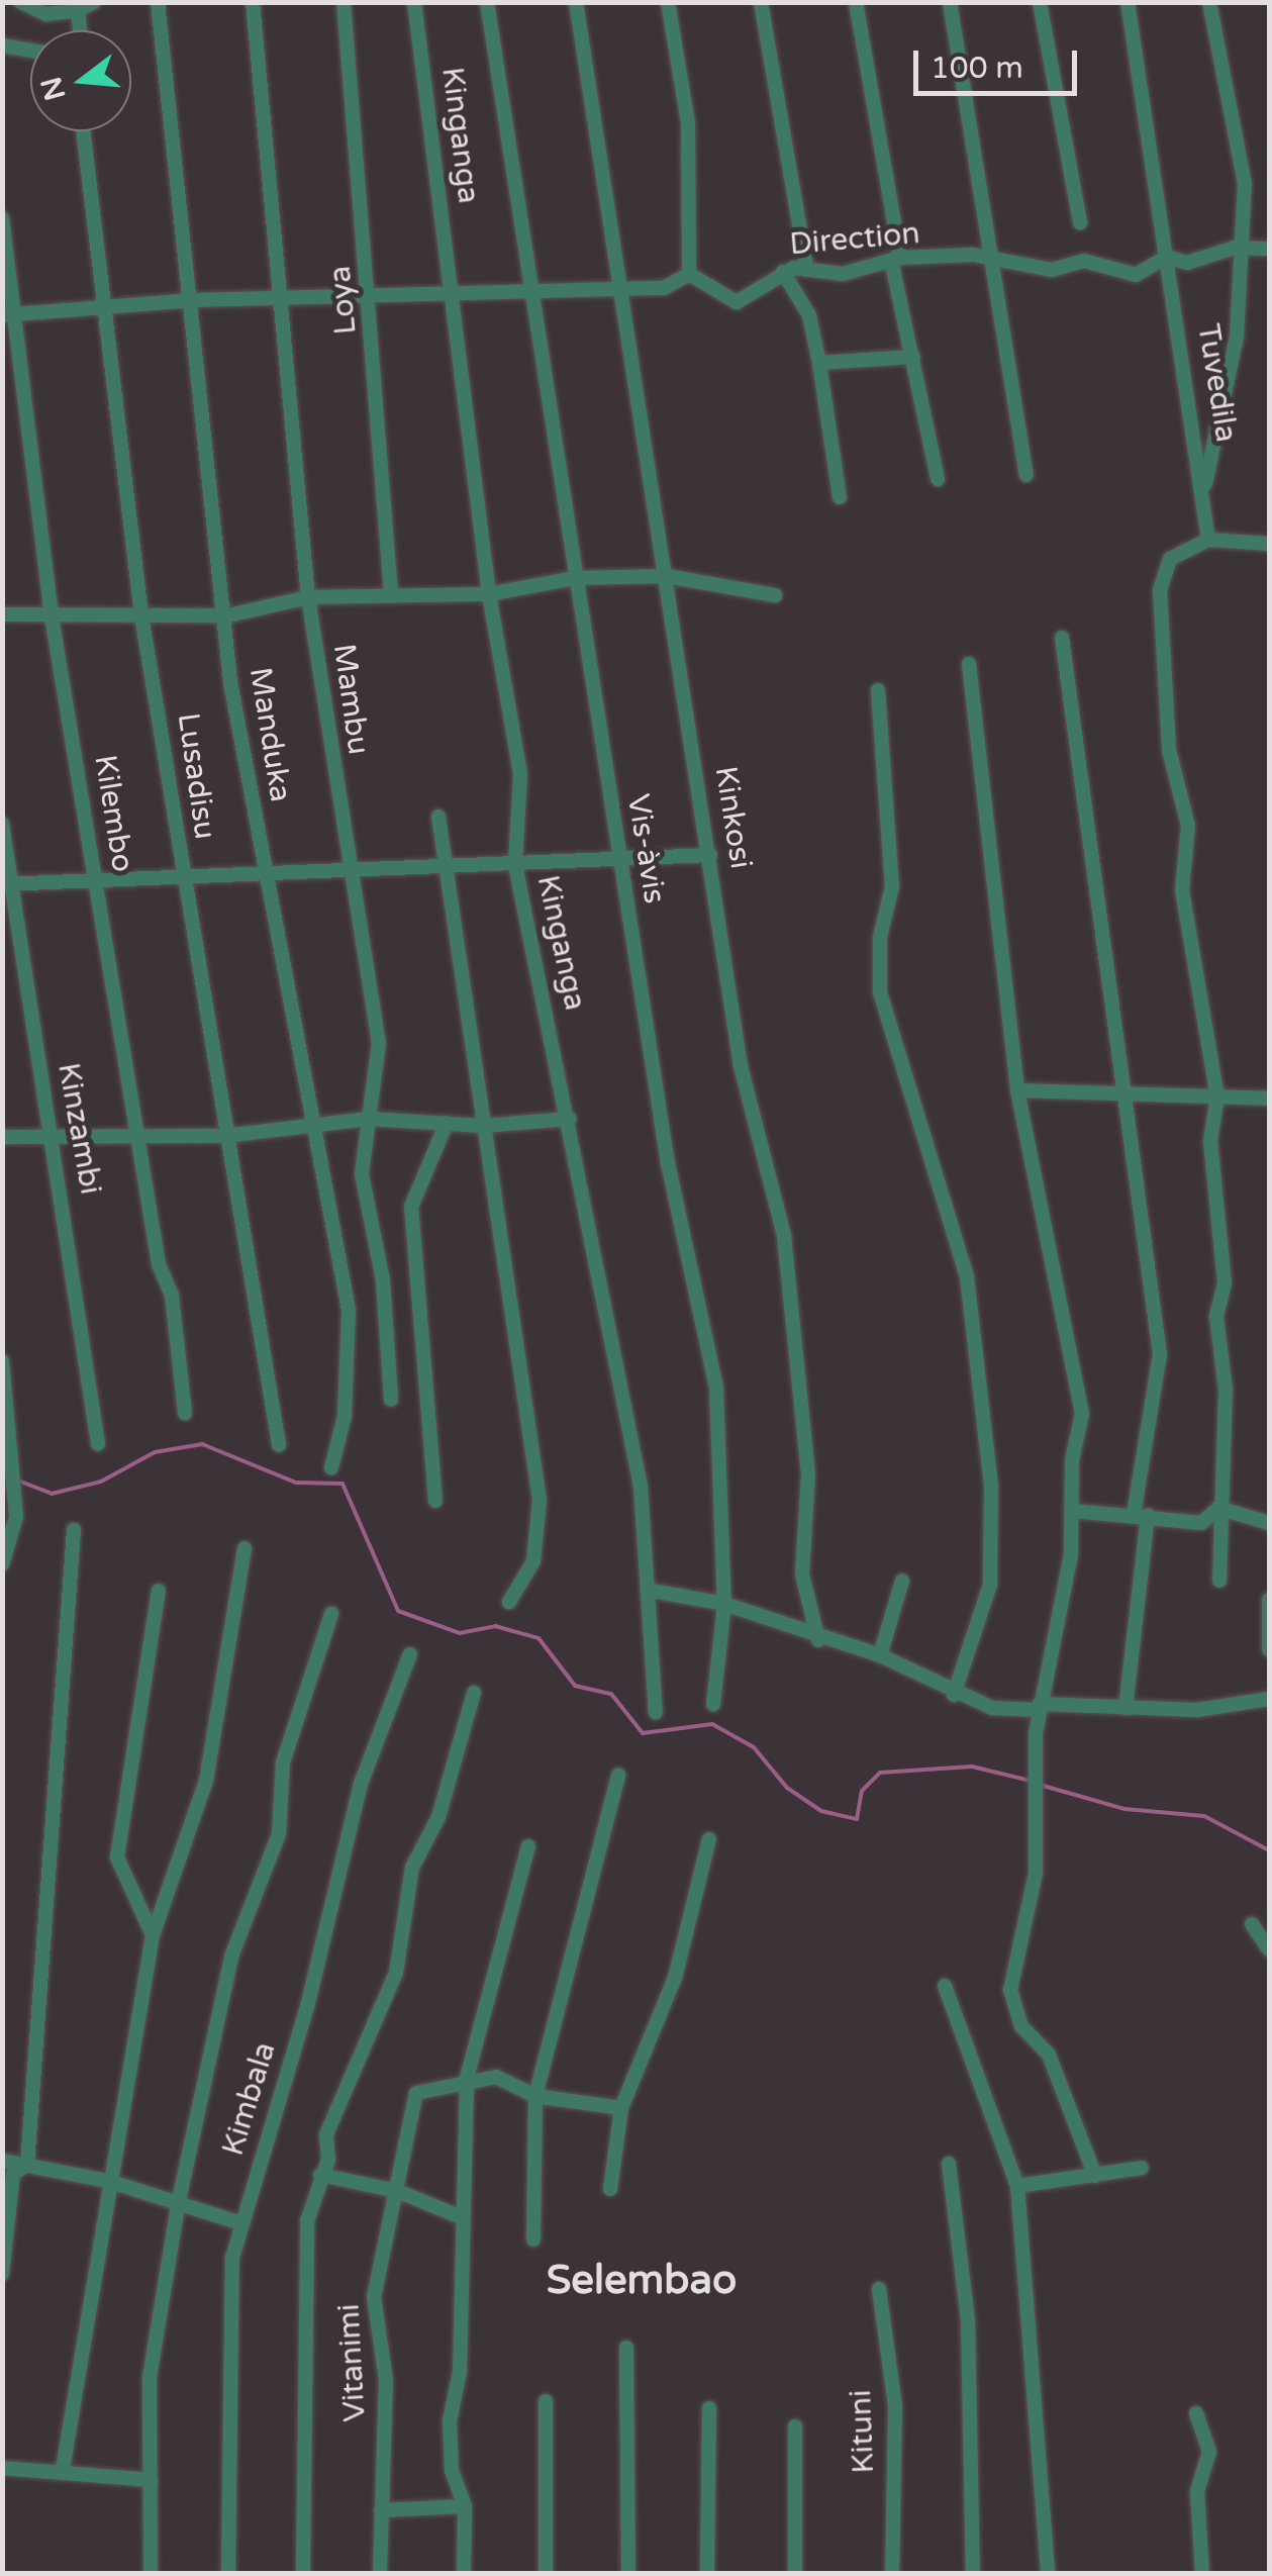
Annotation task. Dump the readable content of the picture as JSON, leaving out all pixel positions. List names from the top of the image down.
{
  "streets": {
    "street": [
      "Kinganga",
      "Direction",
      "Loya",
      "Tuvedila",
      "Mambu",
      "Manduka",
      "Lusadisu",
      "Kilembo",
      "Kinkosi",
      "Vis-àvis",
      "Kinzambi",
      "Kimbala",
      "Vitanimi",
      "Kituni"
    ]
  },
  "crossings": [
    ["Direction", "Tuvedila"]
  ],
  "districts": ["Selembao"],
  "scale_bar": "100 m",
  "north": "left"
}
